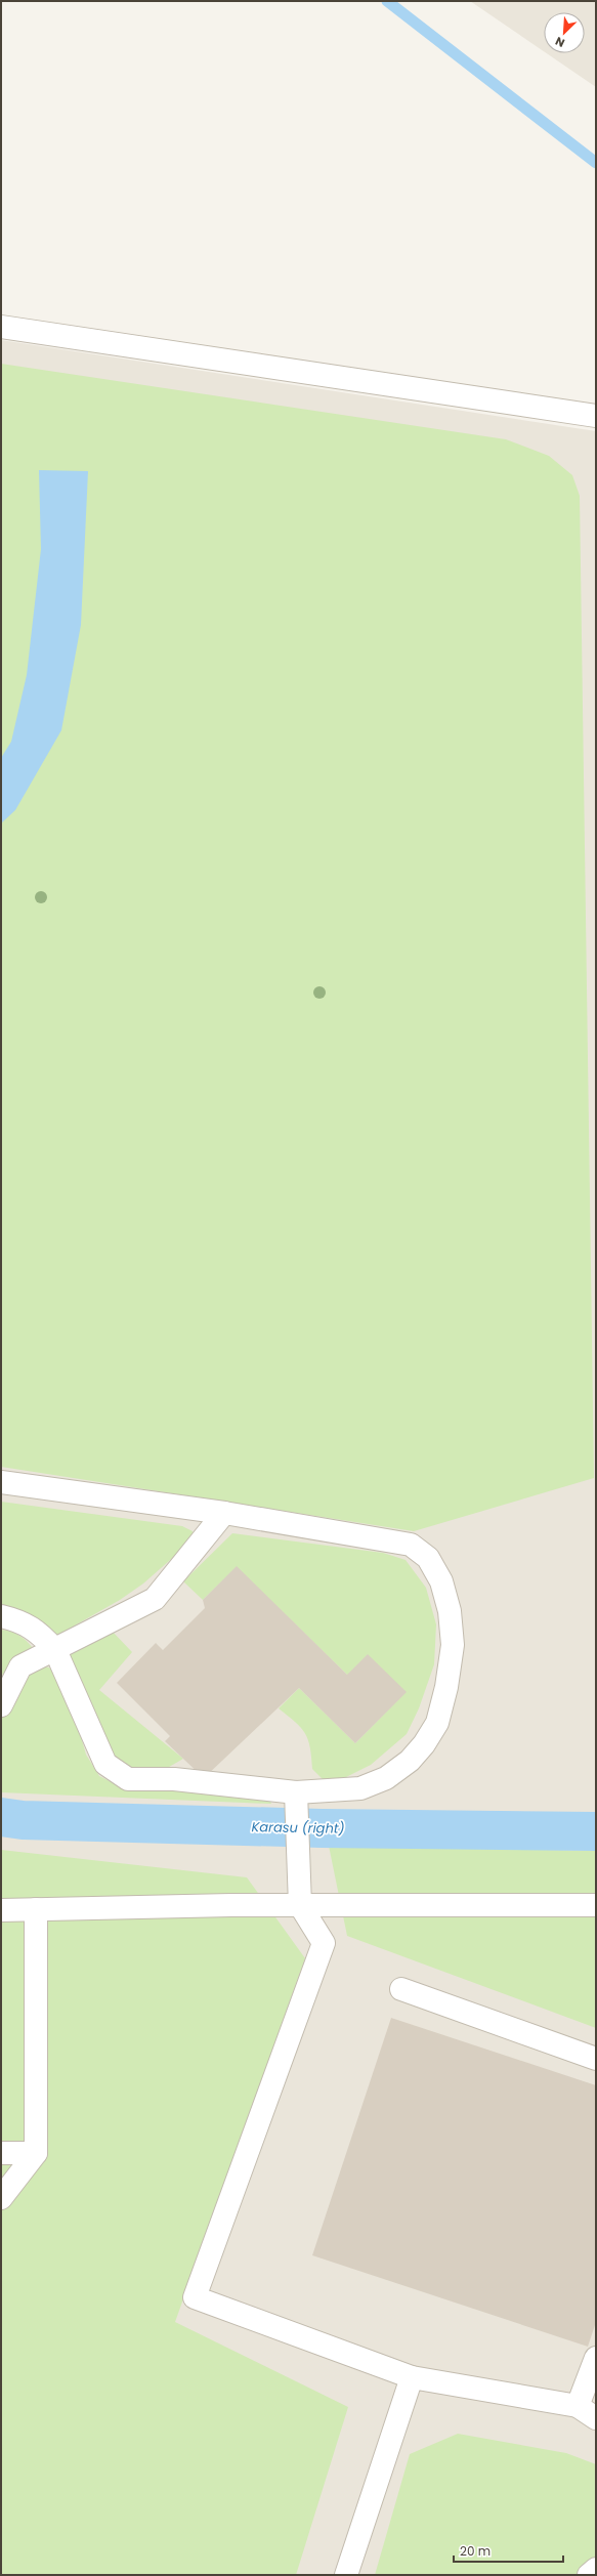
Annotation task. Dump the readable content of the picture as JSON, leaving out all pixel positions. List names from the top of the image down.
{
  "water": ["Karasu (right)"],
  "scale_bar": "20 m",
  "north": "bottom left"
}
